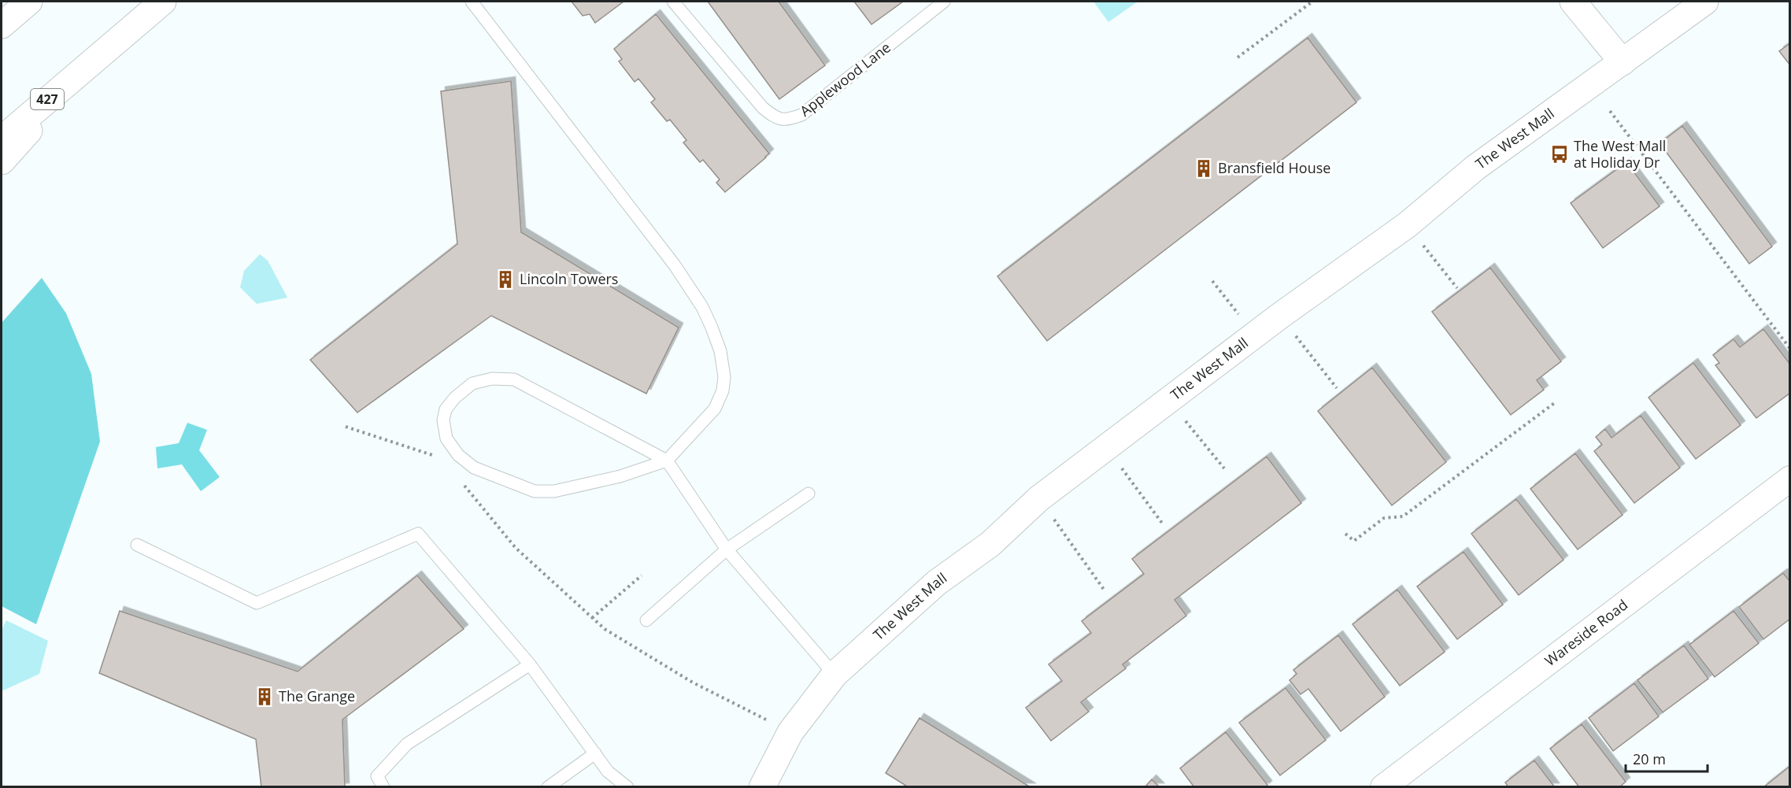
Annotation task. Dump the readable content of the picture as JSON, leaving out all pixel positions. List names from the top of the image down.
{
  "streets": {
    "main road": ["427", "The West Mall"],
    "street": ["Wareside Road"],
    "lane": ["Applewood Lane"]
  },
  "places": {
    "bus stop": ["The West Mall at Holiday Dr"],
    "building": ["Bransfield House", "Lincoln Towers", "The Grange"]
  },
  "scale_bar": "20 m"
}
